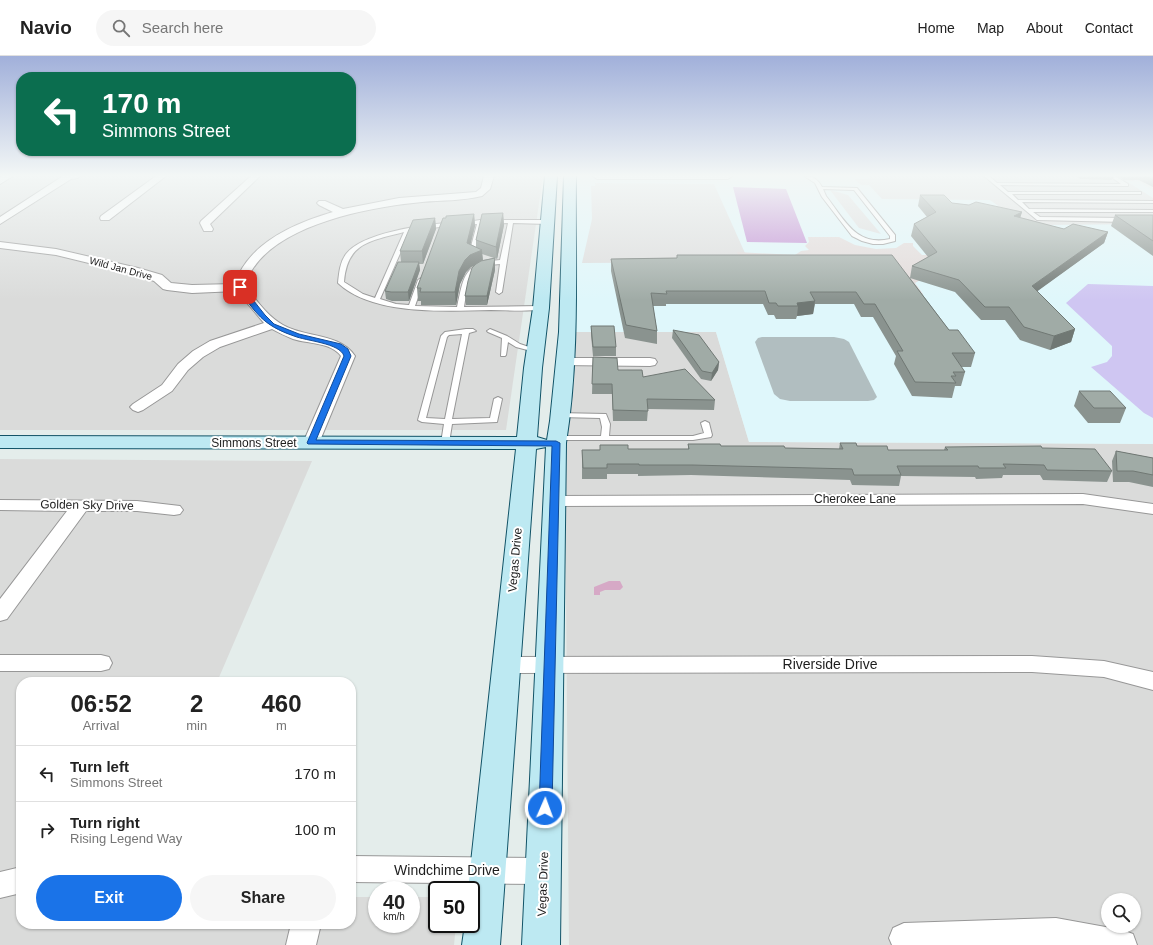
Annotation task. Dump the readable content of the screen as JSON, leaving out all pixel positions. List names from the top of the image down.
{
  "streets": {
    "main road": ["Simmons Street", "Vegas Drive"],
    "street": [
      "Wild Jan Drive",
      "Cherokee Lane",
      "Golden Sky Drive",
      "Riverside Drive",
      "Windchime Drive"
    ]
  },
  "crossings": [
    ["Simmons Street", "Vegas Drive"],
    ["Cherokee Lane", "Vegas Drive"],
    ["Vegas Drive", "Riverside Drive"],
    ["Vegas Drive", "Windchime Drive"]
  ],
  "page": {
    "header": "Navio",
    "search": "Search here",
    "nav": [
      "Home",
      "Map",
      "About",
      "Contact"
    ],
    "turn": ["170 m", "Simmons Street"],
    "eta": [
      "06:52",
      "Arrival",
      "2",
      "min",
      "460",
      "m"
    ],
    "list": [
      {
        "name": "Turn left",
        "note": "Simmons Street",
        "value": "170 m"
      },
      {
        "name": "Turn right",
        "note": "Rising Legend Way",
        "value": "100 m"
      }
    ],
    "buttons": ["Exit", "Share"],
    "speed": "40 km/h",
    "limit": "50"
  }
}
